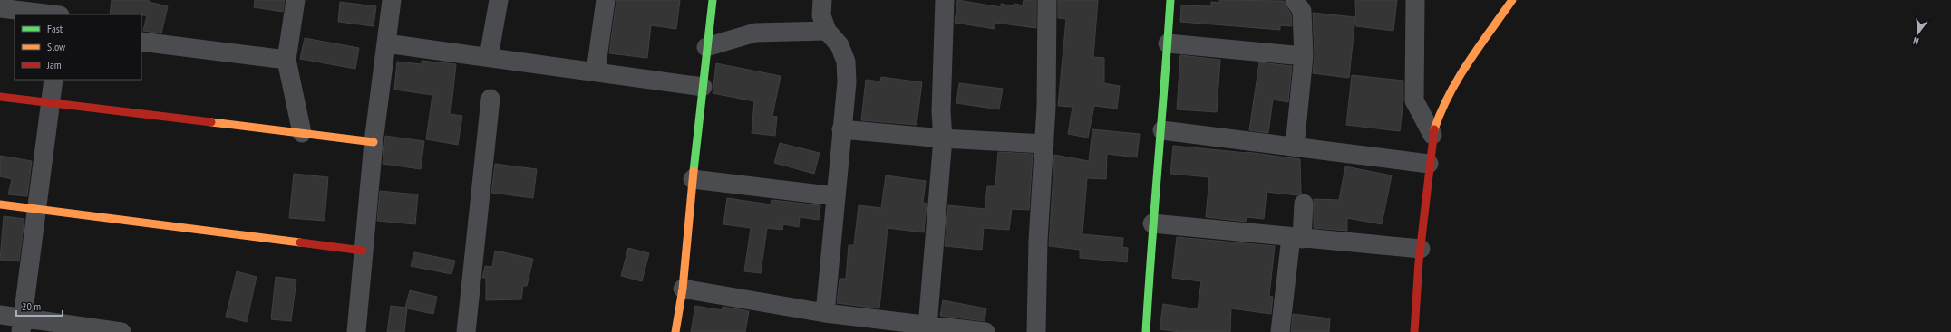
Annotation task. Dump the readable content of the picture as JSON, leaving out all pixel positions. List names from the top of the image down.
{
  "legend": ["Fast", "Slow", "Jam"],
  "scale_bar": "20 m",
  "north": "bottom"
}
